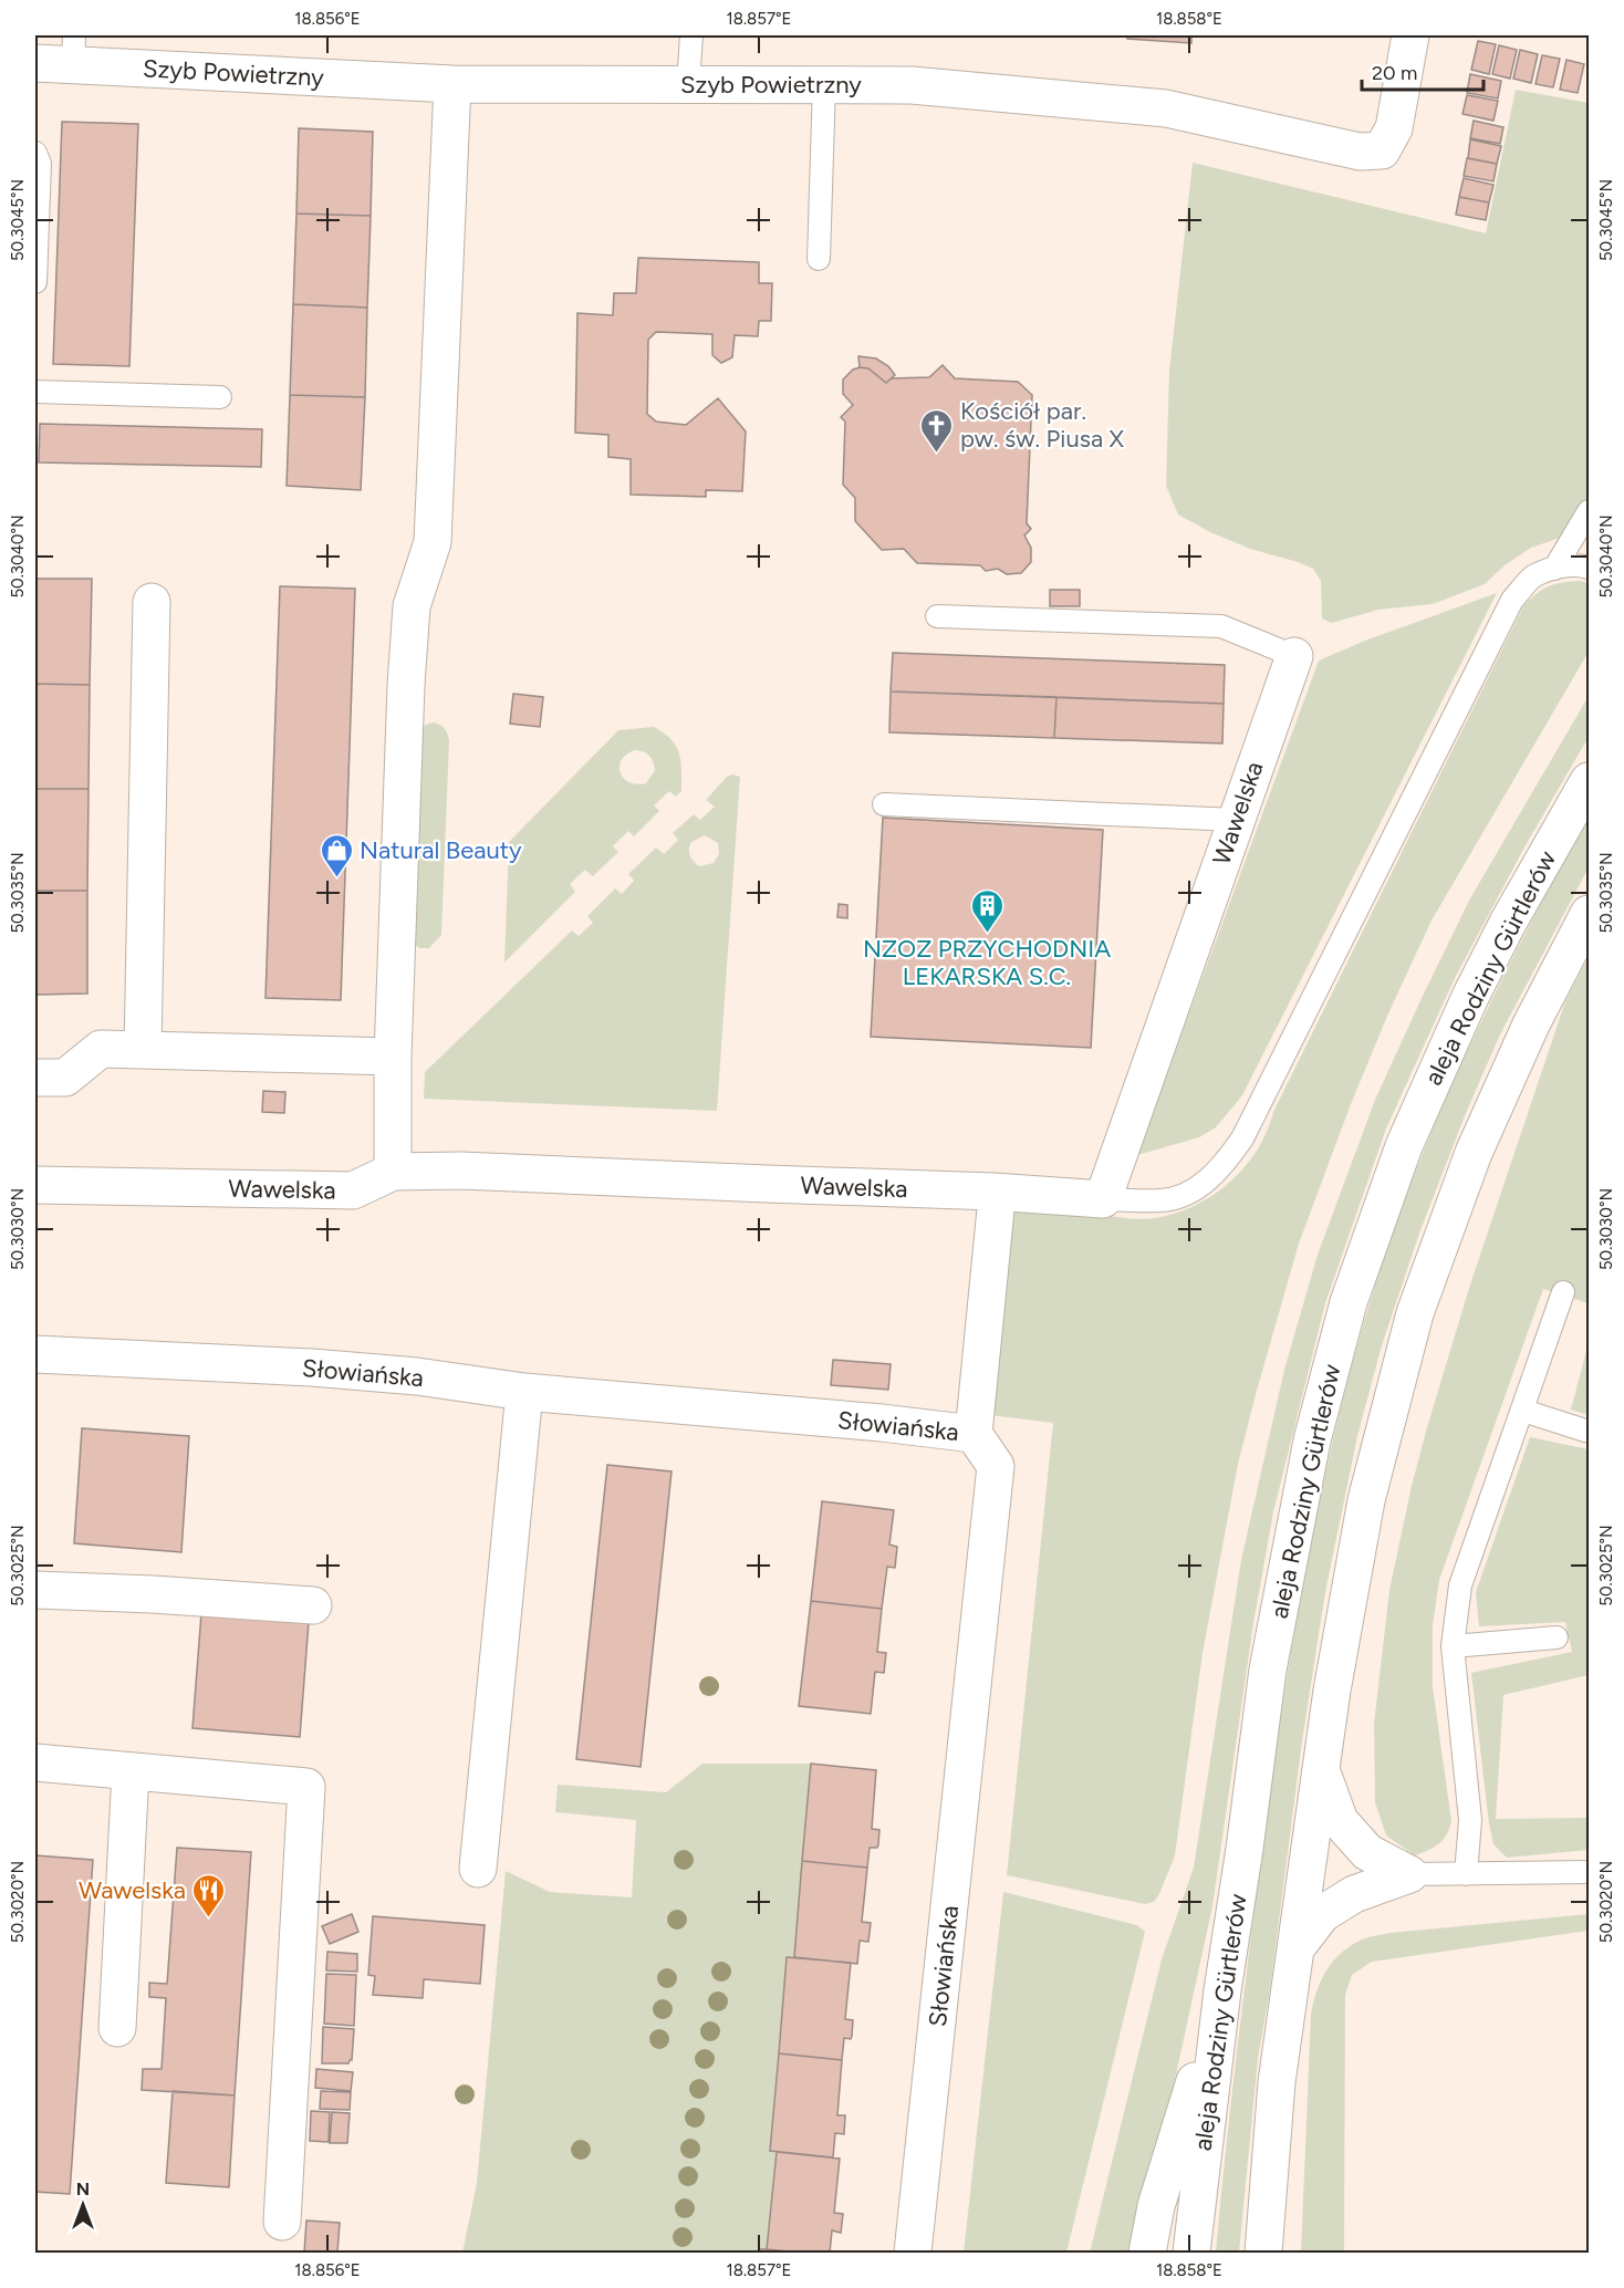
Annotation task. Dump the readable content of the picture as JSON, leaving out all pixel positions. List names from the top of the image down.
{
  "streets": {
    "street": [
      "Szyb Powietrzny",
      "Wawelska",
      "aleja Rodziny Gürtlerów",
      "Słowiańska"
    ]
  },
  "places": {
    "church": ["Kościół par. pw. św. Piusa X"],
    "shop": ["Natural Beauty"],
    "building": ["NZOZ PRZYCHODNIA LEKARSKA S.C."],
    "restaurant": ["Wawelska"]
  },
  "scale_bar": "20 m",
  "north": "top",
  "coordinates": [
    "18.856°E",
    "18.857°E",
    "18.858°E",
    "50.3045°N",
    "50.3040°N",
    "50.3035°N",
    "50.3030°N",
    "50.3025°N",
    "50.3020°N"
  ]
}
